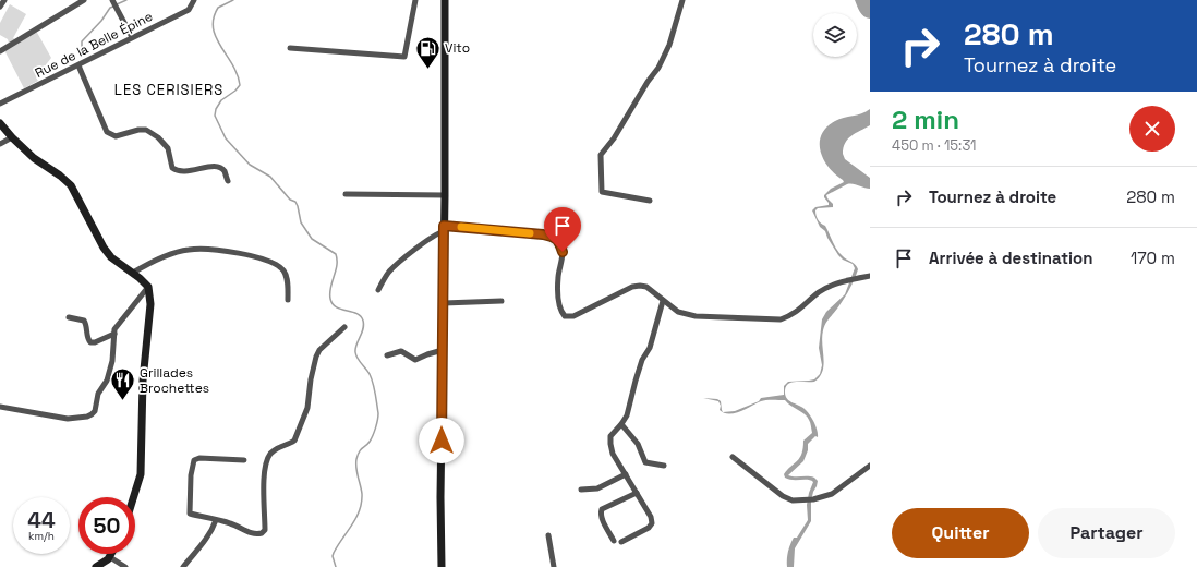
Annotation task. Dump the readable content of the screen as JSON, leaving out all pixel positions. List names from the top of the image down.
{
  "streets": {
    "street": ["Rue de la Belle Épine"]
  },
  "districts": ["LES CERISIERS"],
  "places": {
    "fuel station": ["Vito"],
    "restaurant": ["Grillades Brochettes"]
  },
  "page": {
    "turn": ["280 m", "Tournez à droite"],
    "heading": ["2 min", "450 m · 15:31"],
    "list": [
      {
        "name": "Tournez à droite",
        "value": "280 m"
      },
      {
        "name": "Arrivée à destination",
        "value": "170 m"
      }
    ],
    "speed": "44 km/h",
    "limit": "50",
    "buttons": ["Quitter", "Partager"]
  }
}
